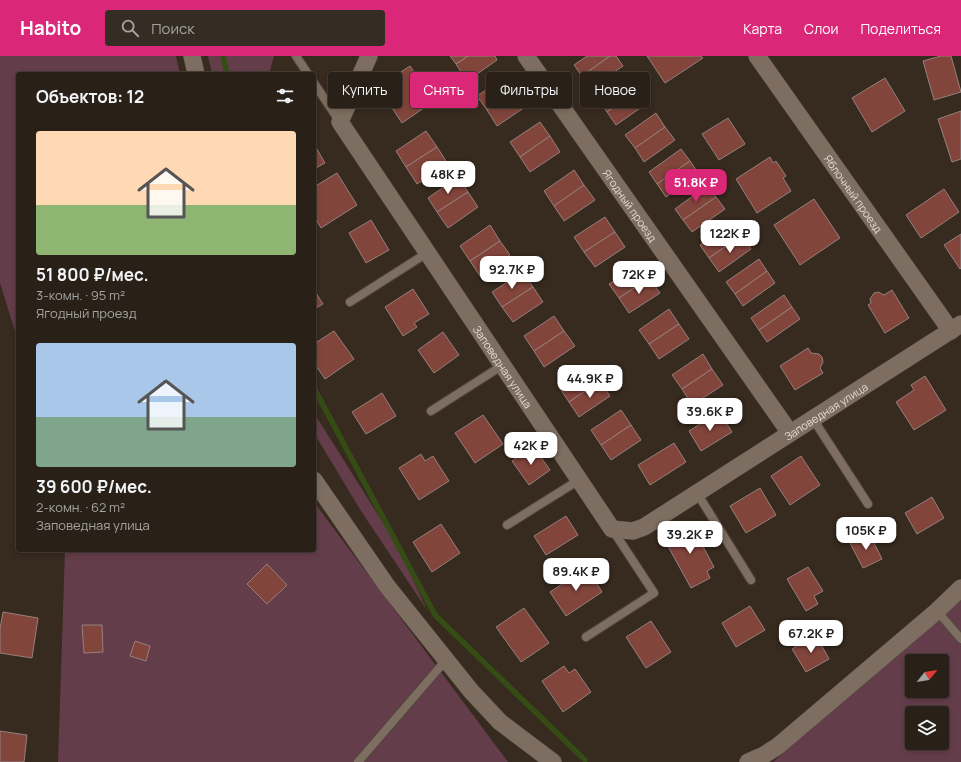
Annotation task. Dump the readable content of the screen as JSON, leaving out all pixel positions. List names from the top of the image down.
{
  "streets": {
    "street": ["Яблочный проезд", "Ягодный проезд", "Заповедная улица"]
  },
  "crossings": [
    ["Яблочный проезд", "Заповедная улица"],
    ["Ягодный проезд", "Заповедная улица"]
  ],
  "north": "top right",
  "page": {
    "header": "Habito",
    "search": "Поиск",
    "nav": ["Карта", "Слои", "Поделиться"],
    "chip": [
      "Купить",
      "Снять",
      "Фильтры",
      "Новое"
    ],
    "heading": "Объектов: 12",
    "list": [
      {
        "name": "51 800 ₽/мес.",
        "note": "3-комн. · 95 m² · Ягодный проезд"
      },
      {
        "name": "39 600 ₽/мес.",
        "note": "2-комн. · 62 m² · Заповедная улица"
      }
    ],
    "price": [
      "48K ₽",
      "51.8K ₽",
      "122K ₽",
      "92.7K ₽",
      "72K ₽",
      "44.9K ₽",
      "39.6K ₽",
      "42K ₽",
      "105K ₽",
      "39.2K ₽",
      "89.4K ₽",
      "67.2K ₽"
    ]
  }
}
